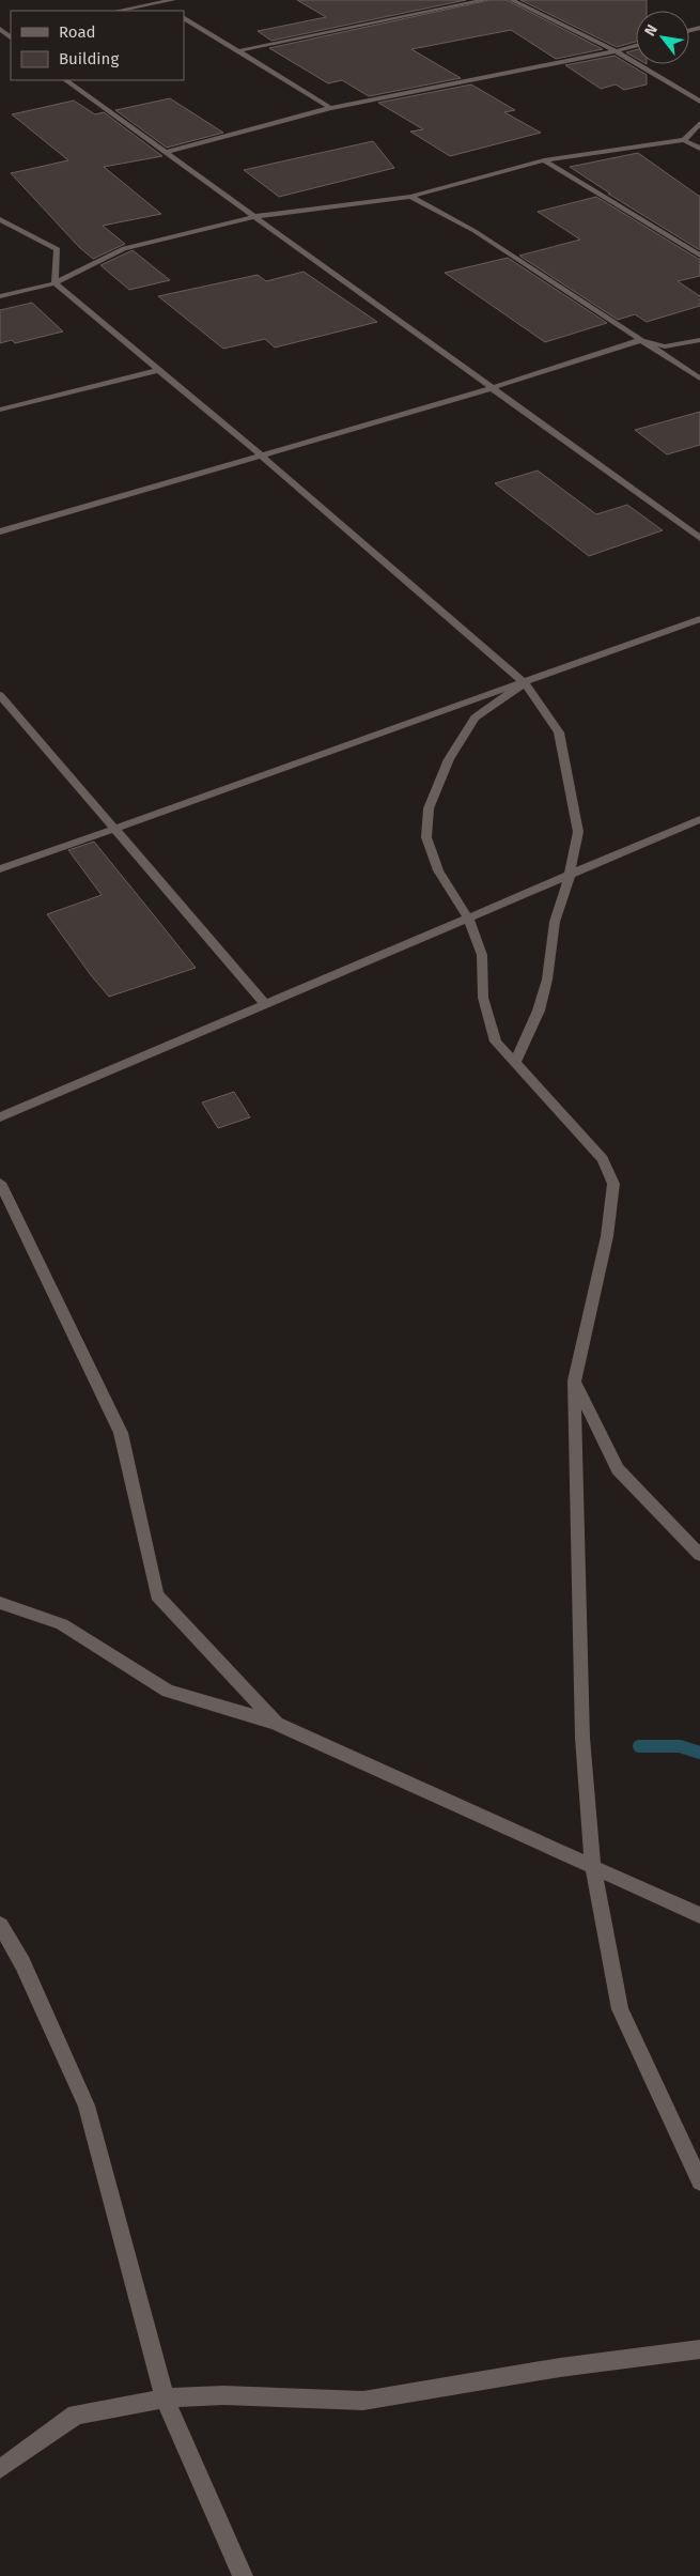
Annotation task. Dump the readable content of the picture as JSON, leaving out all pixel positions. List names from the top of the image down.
{
  "legend": ["Road", "Building"],
  "north": "top left"
}
